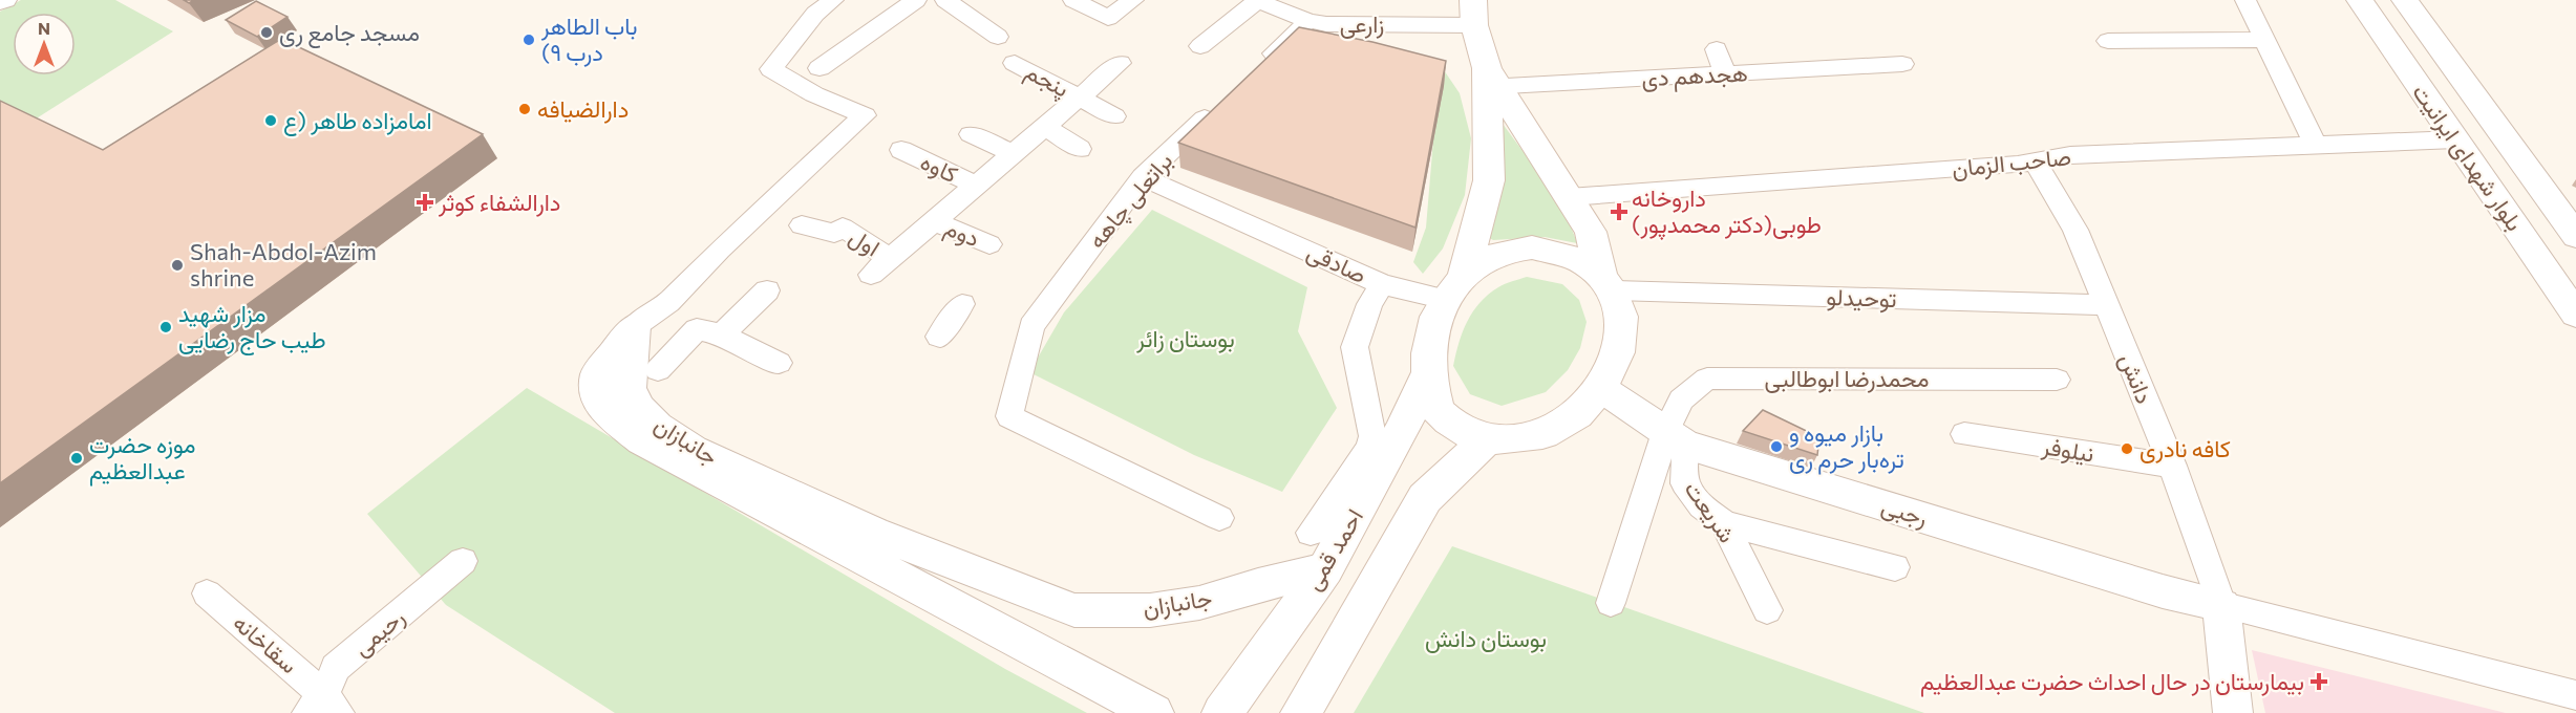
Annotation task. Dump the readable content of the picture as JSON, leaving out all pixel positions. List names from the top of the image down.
{
  "streets": {
    "main road": ["احمد قمی"],
    "street": [
      "زارعی",
      "هجدهم دی",
      "پنجم",
      "بلوار شهدای ایرانیت",
      "صاحب الزمان",
      "کاوه",
      "براتعلی چاهه",
      "دوم",
      "اول",
      "صادقی",
      "توحیدلو",
      "محمدرضا ابوطالبی",
      "دانش",
      "جانبازان",
      "نیلوفر",
      "شریعت",
      "رجبی",
      "رحیمی",
      "سقاخانه"
    ]
  },
  "crossings": [
    ["بلوار شهدای ایرانیت", "صاحب الزمان"],
    ["صاحب الزمان", "دانش"],
    ["براتعلی چاهه", "صادقی"],
    ["توحیدلو", "دانش"],
    ["توحیدلو", "رجبی"],
    ["توحیدلو", "احمد قمی"],
    ["محمدرضا ابوطالبی", "شریعت"],
    ["محمدرضا ابوطالبی", "رجبی"],
    ["دانش", "نیلوفر"],
    ["دانش", "رجبی"],
    ["جانبازان", "احمد قمی"],
    ["شریعت", "رجبی"],
    ["رجبی", "احمد قمی"],
    ["رحیمی", "سقاخانه"]
  ],
  "parks": ["بوستان زائر", "بوستان دانش"],
  "places": {
    "other": [
      "مسجد جامع ری",
      "باب الطاهر (درب ۹",
      "دارالضیافه",
      "امامزاده طاهر (ع",
      "Shah-Abdol-Azim shrine",
      "مزار شهید طیب حاج رضایی",
      "بازار میوه و تره‌بار حرم ری",
      "کافه نادری",
      "موزه حضرت عبدالعظیم"
    ],
    "health": ["دارالشفاء کوثر", "داروخانه طوبی(دکتر محمدپور)", "بیمارستان در حال احداث حضرت عبدالعظیم"]
  },
  "north": "top"
}
